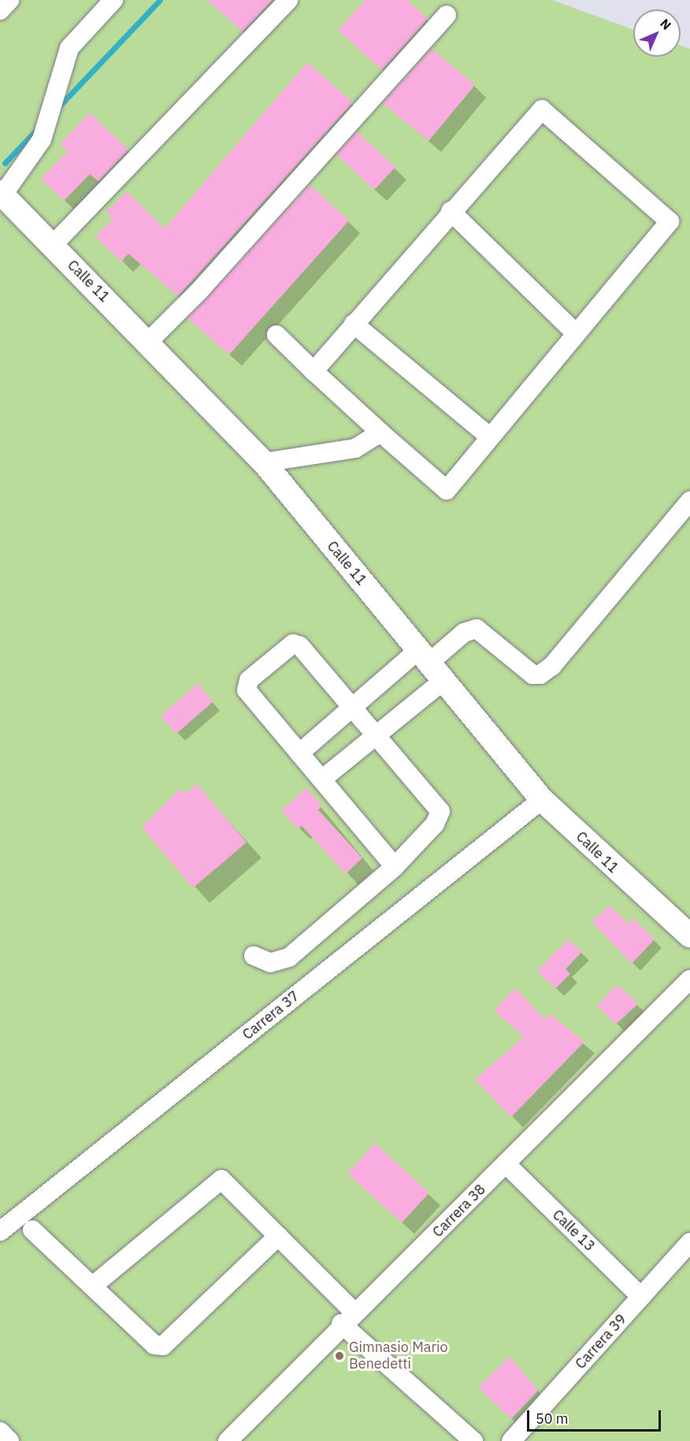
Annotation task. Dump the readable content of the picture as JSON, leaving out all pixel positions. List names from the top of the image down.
{
  "streets": {
    "main road": ["Calle 11"],
    "street": [
      "Carrera 37",
      "Carrera 38",
      "Calle 13",
      "Carrera 39"
    ]
  },
  "crossings": [
    ["Calle 11", "Carrera 37"],
    ["Carrera 38", "Calle 13"],
    ["Calle 13", "Carrera 39"]
  ],
  "places": ["Gimnasio Mario Benedetti"],
  "scale_bar": "50 m",
  "north": "top right"
}
